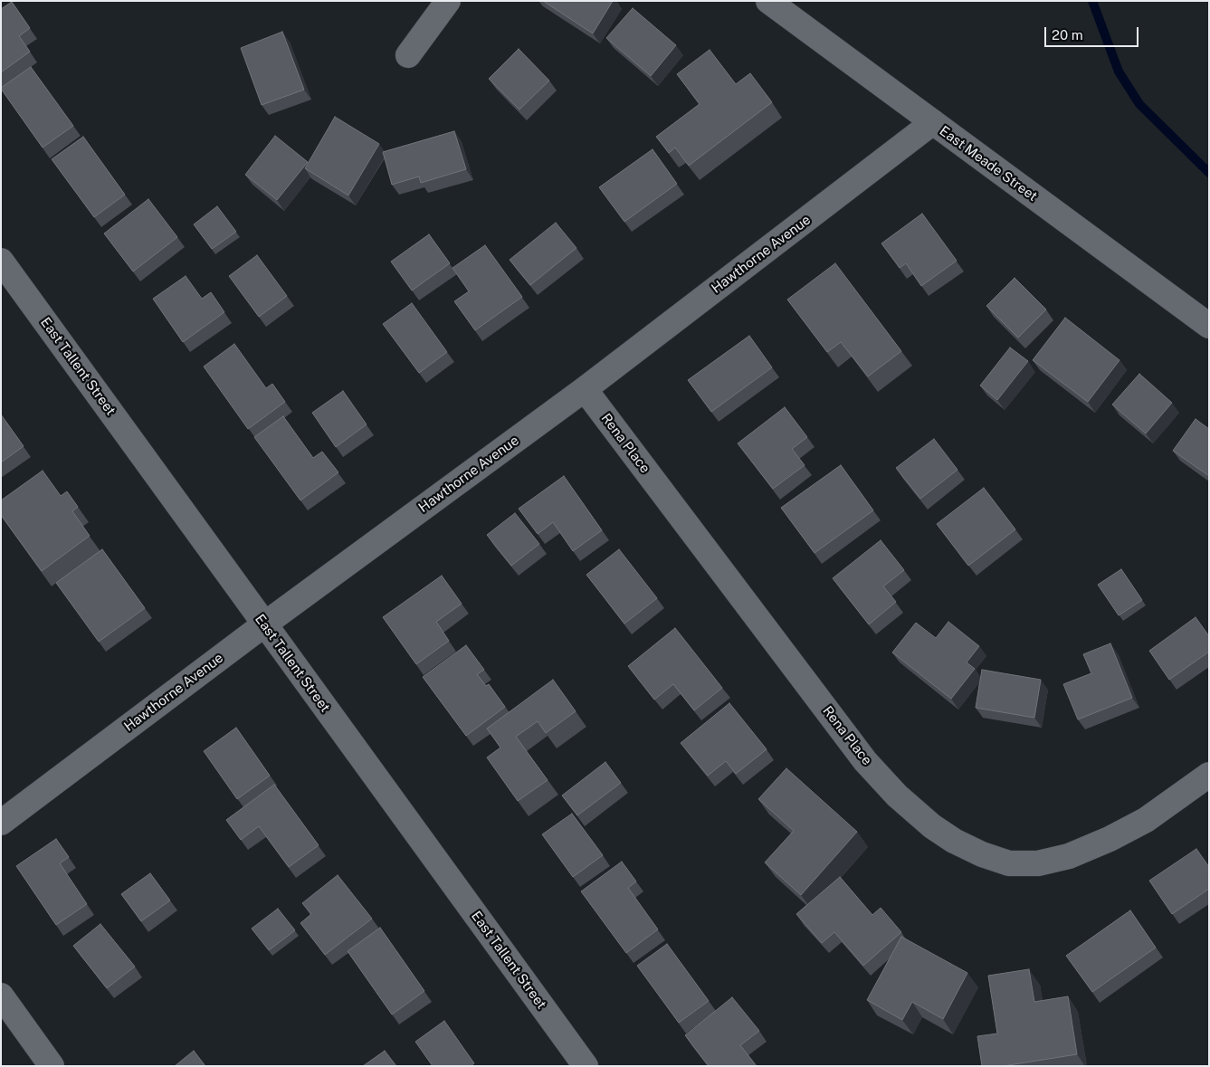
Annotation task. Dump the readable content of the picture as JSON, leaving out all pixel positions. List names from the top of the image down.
{
  "streets": {
    "street": [
      "East Meade Street",
      "Hawthorne Avenue",
      "East Tallent Street",
      "Rena Place"
    ]
  },
  "crossings": [
    ["East Meade Street", "Hawthorne Avenue"],
    ["Hawthorne Avenue", "East Tallent Street"],
    ["Hawthorne Avenue", "Rena Place"]
  ],
  "scale_bar": "20 m"
}
